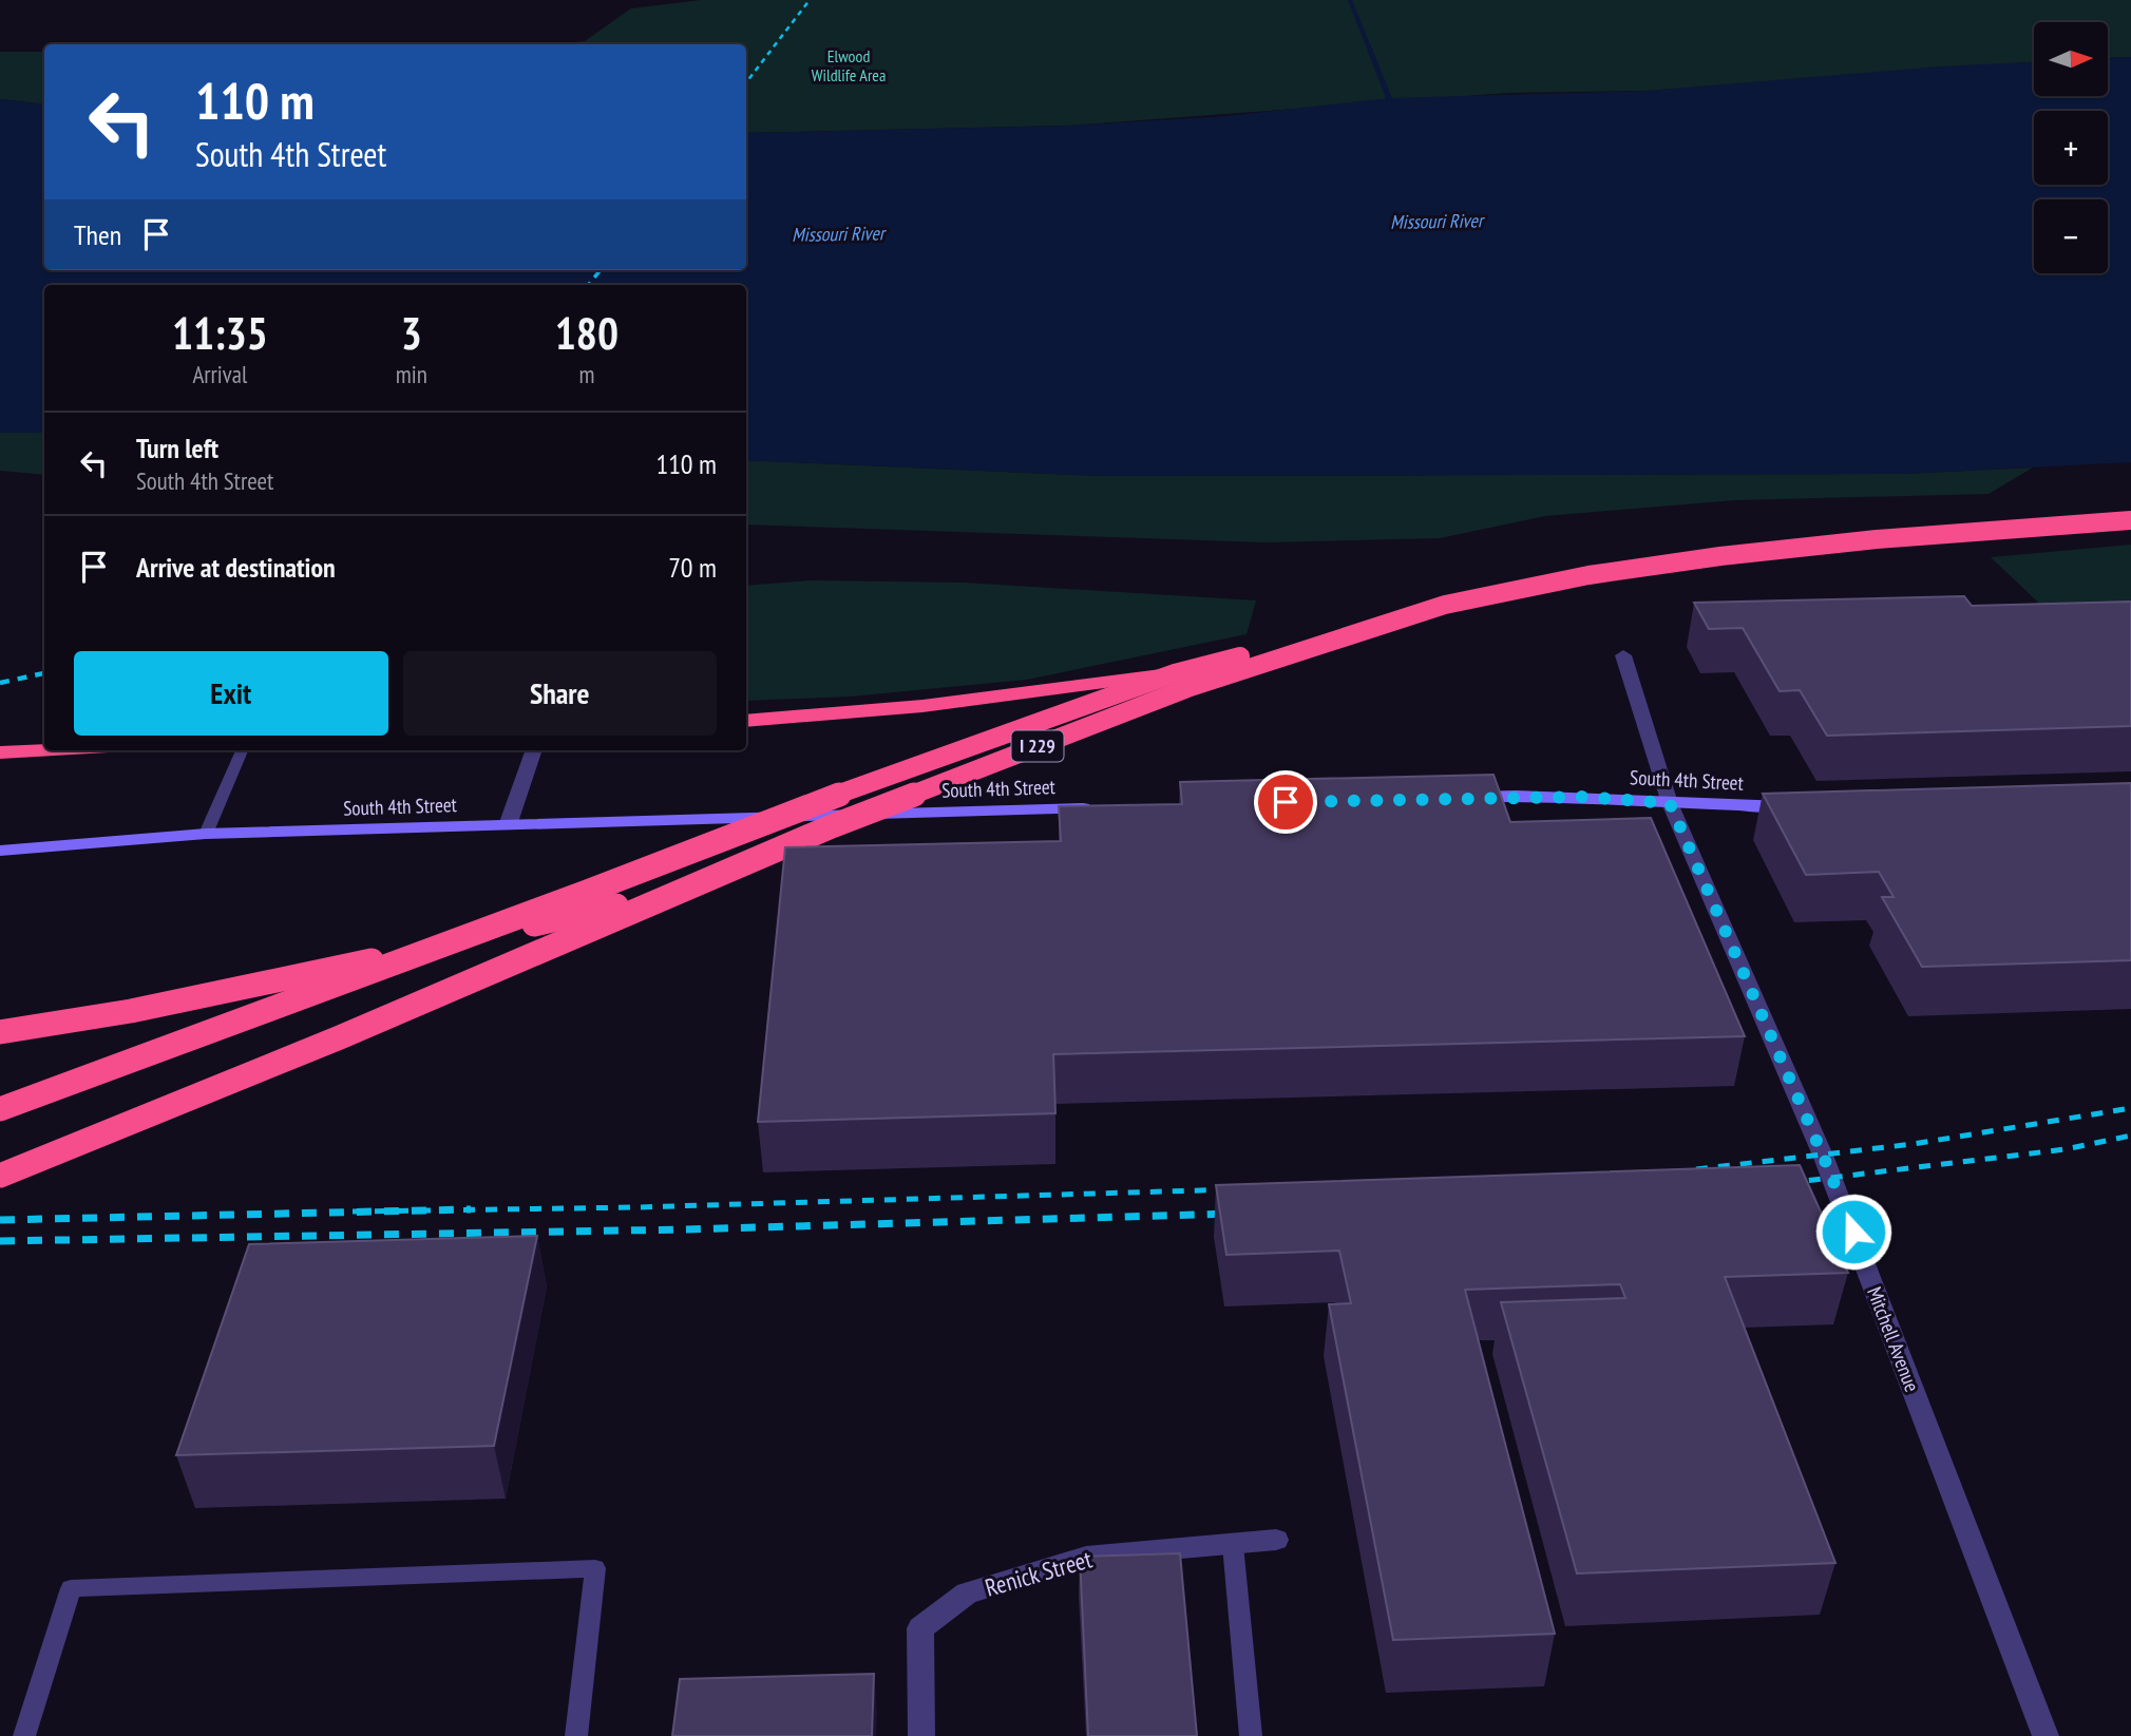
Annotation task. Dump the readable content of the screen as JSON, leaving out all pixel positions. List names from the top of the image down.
{
  "streets": {
    "highway": ["I 229"],
    "main road": ["South 4th Street"],
    "street": ["Mitchell Avenue", "Renick Street"]
  },
  "crossings": [
    ["South 4th Street", "Mitchell Avenue"]
  ],
  "water": ["Missouri River"],
  "parks": ["Elwood Wildlife Area"],
  "north": "right",
  "page": {
    "map_buttons": ["+", "−"],
    "turn": ["110 m", "South 4th Street"],
    "then": "Then",
    "eta": [
      "11:35",
      "Arrival",
      "3",
      "min",
      "180",
      "m"
    ],
    "list": [
      {
        "name": "Turn left",
        "note": "South 4th Street",
        "value": "110 m"
      },
      {
        "name": "Arrive at destination",
        "value": "70 m"
      }
    ],
    "buttons": ["Exit", "Share"]
  }
}
